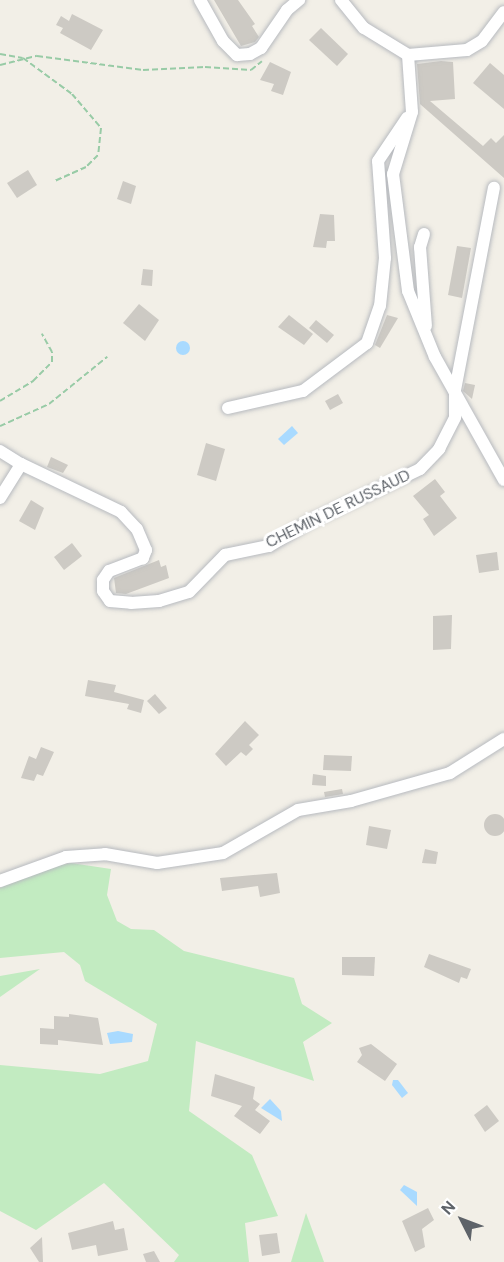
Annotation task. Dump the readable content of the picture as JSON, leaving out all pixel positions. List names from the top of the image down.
{
  "streets": {
    "street": ["CHEMIN DE RUSSAUD"]
  },
  "north": "top left"
}
